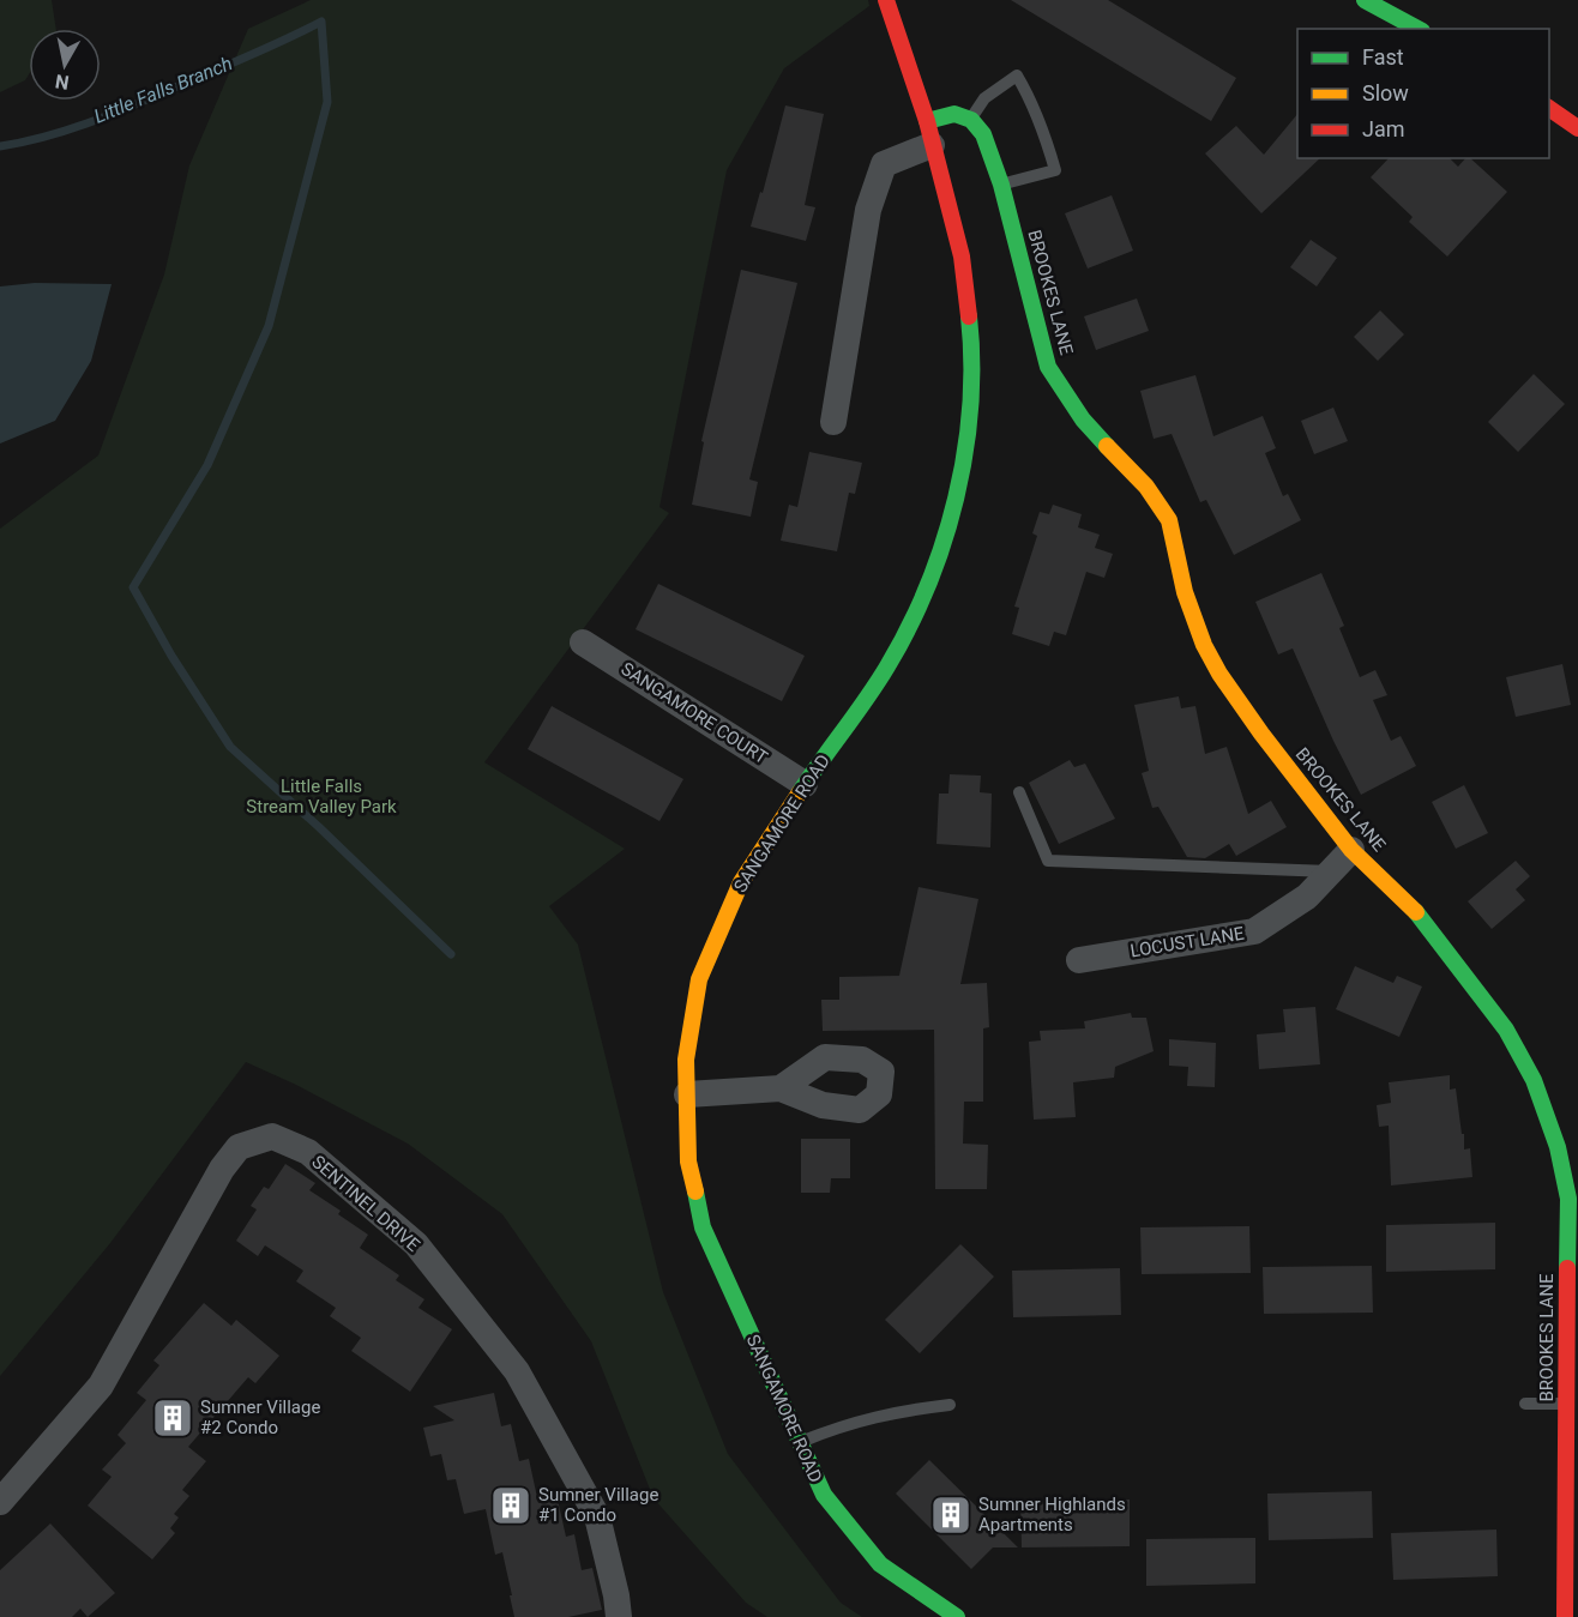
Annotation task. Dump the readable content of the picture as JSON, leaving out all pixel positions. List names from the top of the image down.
{
  "streets": {
    "street": [
      "BROOKES LANE",
      "SANGAMORE COURT",
      "SANGAMORE ROAD",
      "LOCUST LANE",
      "SENTINEL DRIVE"
    ]
  },
  "crossings": [
    ["BROOKES LANE", "LOCUST LANE"],
    ["SANGAMORE COURT", "SANGAMORE ROAD"]
  ],
  "water": ["Little Falls Branch"],
  "parks": ["Little Falls Stream Valley Park"],
  "places": {
    "building": ["Sumner Village #2 Condo", "Sumner Village #1 Condo", "Sumner Highlands Apartments"]
  },
  "legend": ["Fast", "Slow", "Jam"],
  "north": "bottom"
}
